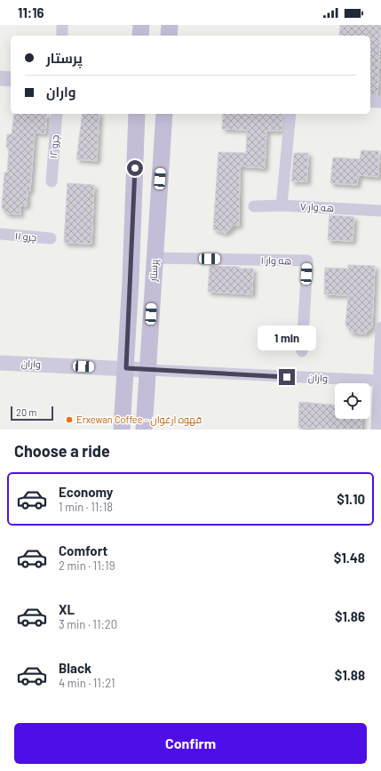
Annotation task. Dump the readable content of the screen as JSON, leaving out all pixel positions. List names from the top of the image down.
{
  "streets": {
    "main road": ["پرستار"],
    "street": [
      "چرو ۱۲",
      "هه وار ۷",
      "چرو ۱۱",
      "هه وار ۱",
      "واران"
    ]
  },
  "crossings": [
    ["هه وار ۱", "پرستار"],
    ["پرستار", "واران"]
  ],
  "places": ["Erxewan Coffee - قهوه ارغوان"],
  "scale_bar": "20 m",
  "page": {
    "status": "11:16",
    "banner": ["پرستار", "واران"],
    "bubble": "1 min",
    "scale": "20 m",
    "heading": "Choose a ride",
    "list": [
      {
        "name": "Economy",
        "note": "1 min · 11:18",
        "value": "$1.10"
      },
      {
        "name": "Comfort",
        "note": "2 min · 11:19",
        "value": "$1.48"
      },
      {
        "name": "XL",
        "note": "3 min · 11:20",
        "value": "$1.86"
      },
      {
        "name": "Black",
        "note": "4 min · 11:21",
        "value": "$1.88"
      }
    ],
    "buttons": "Confirm"
  }
}
